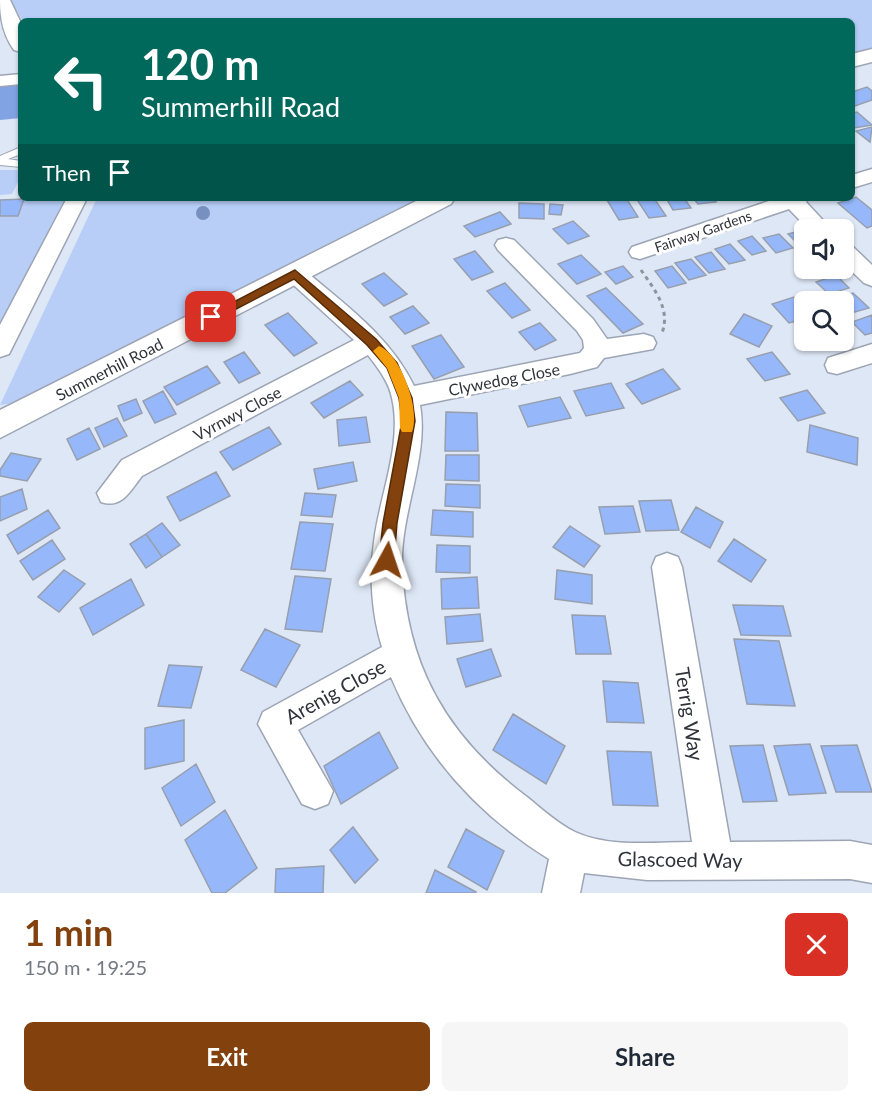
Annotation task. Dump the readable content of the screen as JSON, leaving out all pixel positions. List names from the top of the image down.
{
  "streets": {
    "street": [
      "Fairway Gardens",
      "Summerhill Road",
      "Clywedog Close",
      "Vyrnwy Close",
      "Arenig Close",
      "Terrig Way",
      "Glascoed Way"
    ]
  },
  "crossings": [
    ["Summerhill Road", "Glascoed Way"],
    ["Clywedog Close", "Glascoed Way"],
    ["Vyrnwy Close", "Glascoed Way"],
    ["Arenig Close", "Glascoed Way"],
    ["Terrig Way", "Glascoed Way"]
  ],
  "page": {
    "turn": ["120 m", "Summerhill Road"],
    "then": "Then",
    "heading": ["1 min", "150 m · 19:25"],
    "buttons": ["Exit", "Share"]
  }
}
